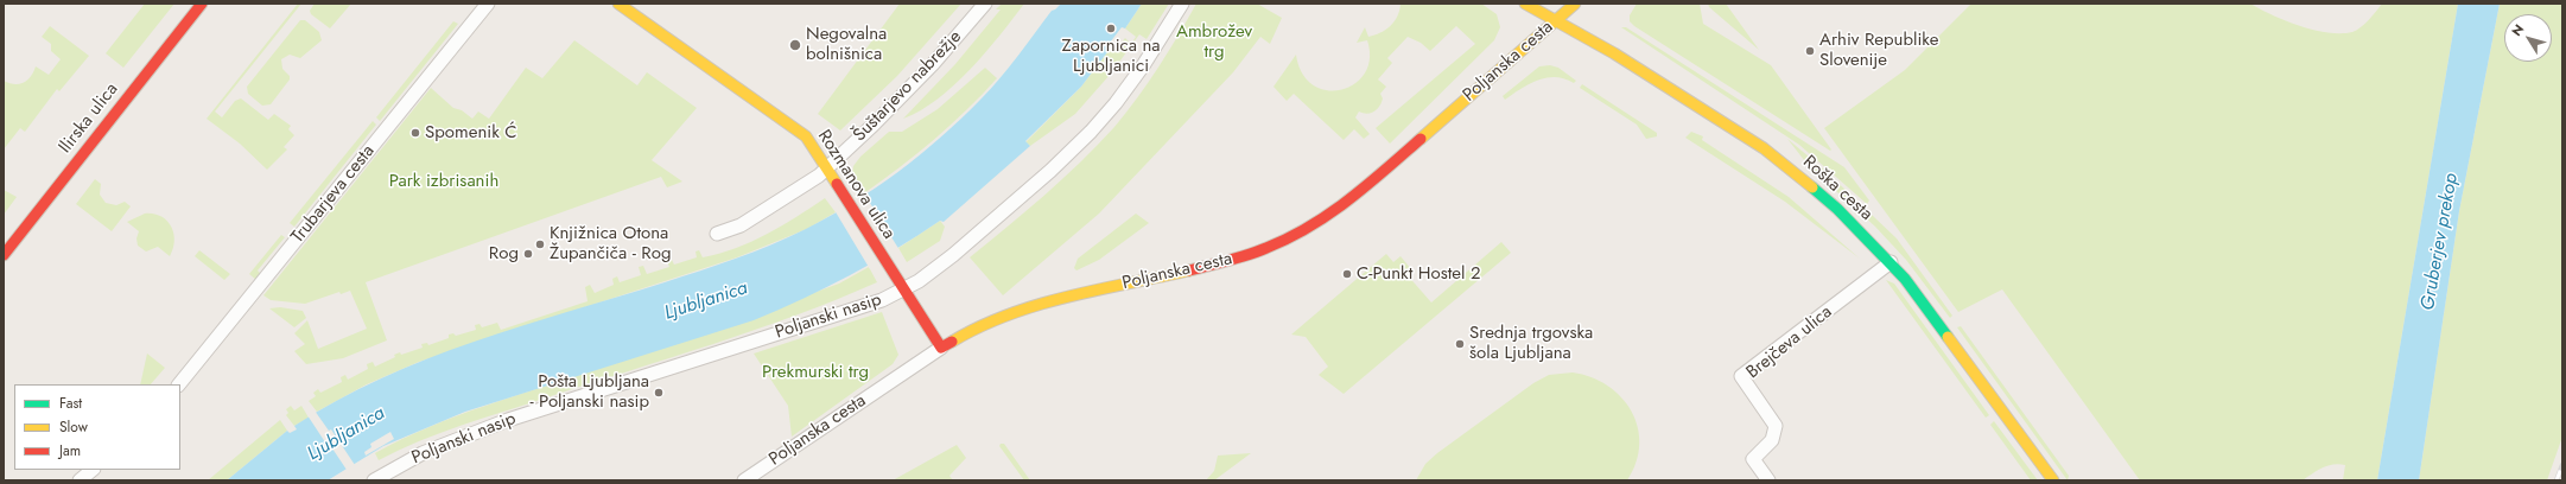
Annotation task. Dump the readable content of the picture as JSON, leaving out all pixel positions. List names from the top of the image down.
{
  "streets": {
    "street": [
      "Poljanska cesta",
      "Šuštarjevo nabrežje",
      "Ilirska ulica",
      "Rozmanova ulica",
      "Roška cesta",
      "Trubarjeva cesta",
      "Poljanski nasip",
      "Brejčeva ulica"
    ]
  },
  "crossings": [
    ["Poljanska cesta", "Rozmanova ulica"],
    ["Poljanska cesta", "Roška cesta"],
    ["Šuštarjevo nabrežje", "Rozmanova ulica"],
    ["Rozmanova ulica", "Poljanski nasip"],
    ["Roška cesta", "Brejčeva ulica"]
  ],
  "water": ["Gruberjev prekop", "Ljubljanica"],
  "parks": ["Ambrožev trg", "Park izbrisanih", "Prekmurski trg"],
  "places": [
    "Zapornica na Ljubljanici",
    "Negovalna bolnišnica",
    "Arhiv Republike Slovenije",
    "Spomenik Ć",
    "Knjižnica Otona Župančiča - Rog",
    "Rog",
    "C-Punkt Hostel 2",
    "Srednja trgovska šola Ljubljana",
    "Pošta Ljubljana - Poljanski nasip"
  ],
  "legend": ["Fast", "Slow", "Jam"],
  "north": "top left"
}
